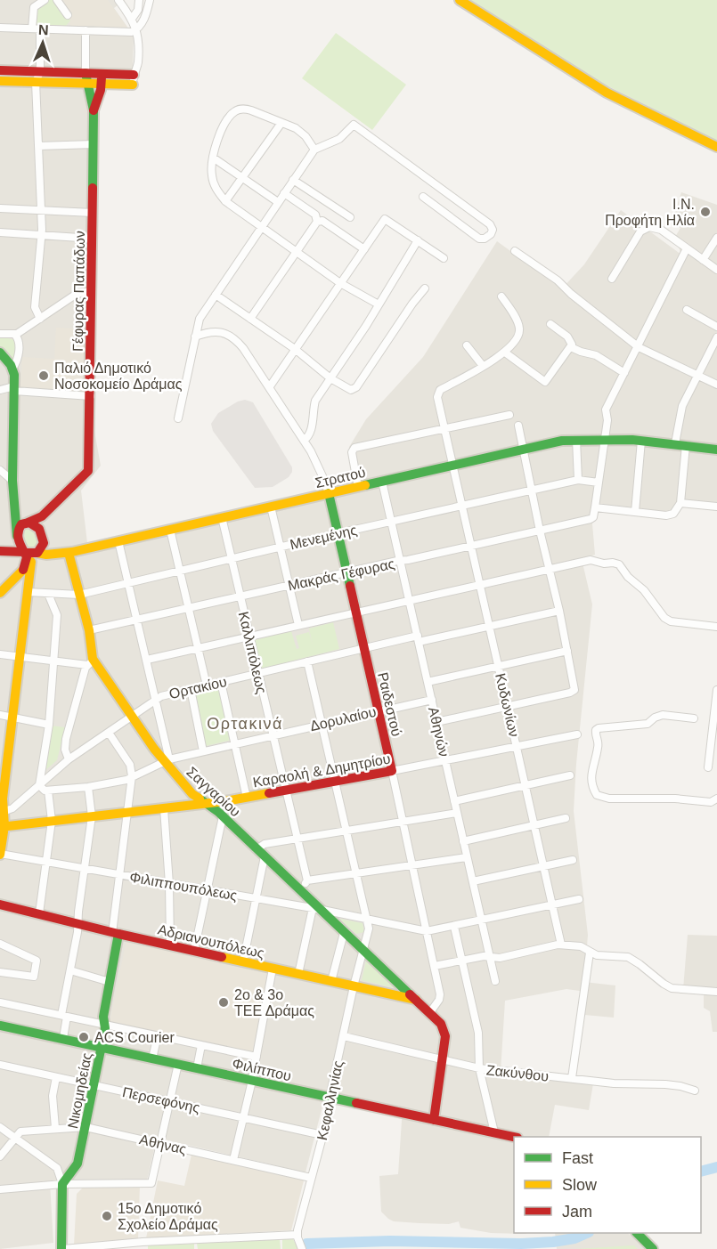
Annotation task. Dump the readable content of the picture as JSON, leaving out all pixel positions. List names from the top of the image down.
{
  "streets": {
    "street": [
      "Γέφυρας Παπάδων",
      "Στρατού",
      "Μενεμένης",
      "Μακράς Γέφυρας",
      "Καλλιπόλεως",
      "Ορτακίου",
      "Ραιδεστού",
      "Κυδωνίων",
      "Δορυλαίου",
      "Αθηνών",
      "Καραολή & Δημητρίου",
      "Σαγγαρίου",
      "Φιλιππουπόλεως",
      "Αδριανουπόλεως",
      "Φιλίππου",
      "Ζακύνθου",
      "Νικομηδείας",
      "Περσεφόνης",
      "Κεφαλληνίας",
      "Αθήνας"
    ]
  },
  "crossings": [
    ["Γέφυρας Παπάδων", "Στρατού"],
    ["Στρατού", "Καλλιπόλεως"],
    ["Στρατού", "Ραιδεστού"],
    ["Στρατού", "Κυδωνίων"],
    ["Στρατού", "Αθηνών"],
    ["Στρατού", "Σαγγαρίου"],
    ["Μενεμένης", "Καλλιπόλεως"],
    ["Μενεμένης", "Ραιδεστού"],
    ["Μενεμένης", "Κυδωνίων"],
    ["Μενεμένης", "Αθηνών"],
    ["Μενεμένης", "Σαγγαρίου"],
    ["Μακράς Γέφυρας", "Καλλιπόλεως"],
    ["Μακράς Γέφυρας", "Ραιδεστού"],
    ["Μακράς Γέφυρας", "Κυδωνίων"],
    ["Μακράς Γέφυρας", "Αθηνών"],
    ["Μακράς Γέφυρας", "Σαγγαρίου"],
    ["Καλλιπόλεως", "Ορτακίου"],
    ["Καλλιπόλεως", "Δορυλαίου"],
    ["Καλλιπόλεως", "Καραολή & Δημητρίου"],
    ["Καλλιπόλεως", "Σαγγαρίου"],
    ["Ορτακίου", "Ραιδεστού"],
    ["Ορτακίου", "Κυδωνίων"],
    ["Ορτακίου", "Αθηνών"],
    ["Ορτακίου", "Σαγγαρίου"],
    ["Ορτακίου", "Νικομηδείας"],
    ["Ορτακίου", "Κεφαλληνίας"],
    ["Ραιδεστού", "Δορυλαίου"],
    ["Ραιδεστού", "Καραολή & Δημητρίου"],
    ["Ραιδεστού", "Σαγγαρίου"],
    ["Ραιδεστού", "Φιλιππουπόλεως"],
    ["Κυδωνίων", "Καραολή & Δημητρίου"],
    ["Δορυλαίου", "Αθηνών"],
    ["Δορυλαίου", "Σαγγαρίου"],
    ["Δορυλαίου", "Νικομηδείας"],
    ["Δορυλαίου", "Κεφαλληνίας"],
    ["Αθηνών", "Καραολή & Δημητρίου"],
    ["Καραολή & Δημητρίου", "Σαγγαρίου"],
    ["Καραολή & Δημητρίου", "Νικομηδείας"],
    ["Καραολή & Δημητρίου", "Κεφαλληνίας"],
    ["Σαγγαρίου", "Φιλιππουπόλεως"],
    ["Σαγγαρίου", "Αδριανουπόλεως"],
    ["Σαγγαρίου", "Φιλίππου"],
    ["Σαγγαρίου", "Ζακύνθου"],
    ["Σαγγαρίου", "Κεφαλληνίας"],
    ["Φιλιππουπόλεως", "Νικομηδείας"],
    ["Φιλιππουπόλεως", "Κεφαλληνίας"],
    ["Αδριανουπόλεως", "Νικομηδείας"],
    ["Αδριανουπόλεως", "Κεφαλληνίας"],
    ["Φιλίππου", "Νικομηδείας"],
    ["Φιλίππου", "Κεφαλληνίας"],
    ["Ζακύνθου", "Κεφαλληνίας"],
    ["Νικομηδείας", "Περσεφόνης"],
    ["Νικομηδείας", "Αθήνας"],
    ["Περσεφόνης", "Κεφαλληνίας"],
    ["Κεφαλληνίας", "Αθήνας"]
  ],
  "districts": ["Ορτακινά"],
  "places": [
    "Ι.Ν. Προφήτη Ηλία",
    "Παλιό Δημοτικό Νοσοκομείο Δράμας",
    "2ο & 3ο ΤΕΕ Δράμας",
    "ACS Courier",
    "15ο Δημοτικό Σχολείο Δράμας"
  ],
  "legend": ["Fast", "Slow", "Jam"],
  "north": "top"
}
